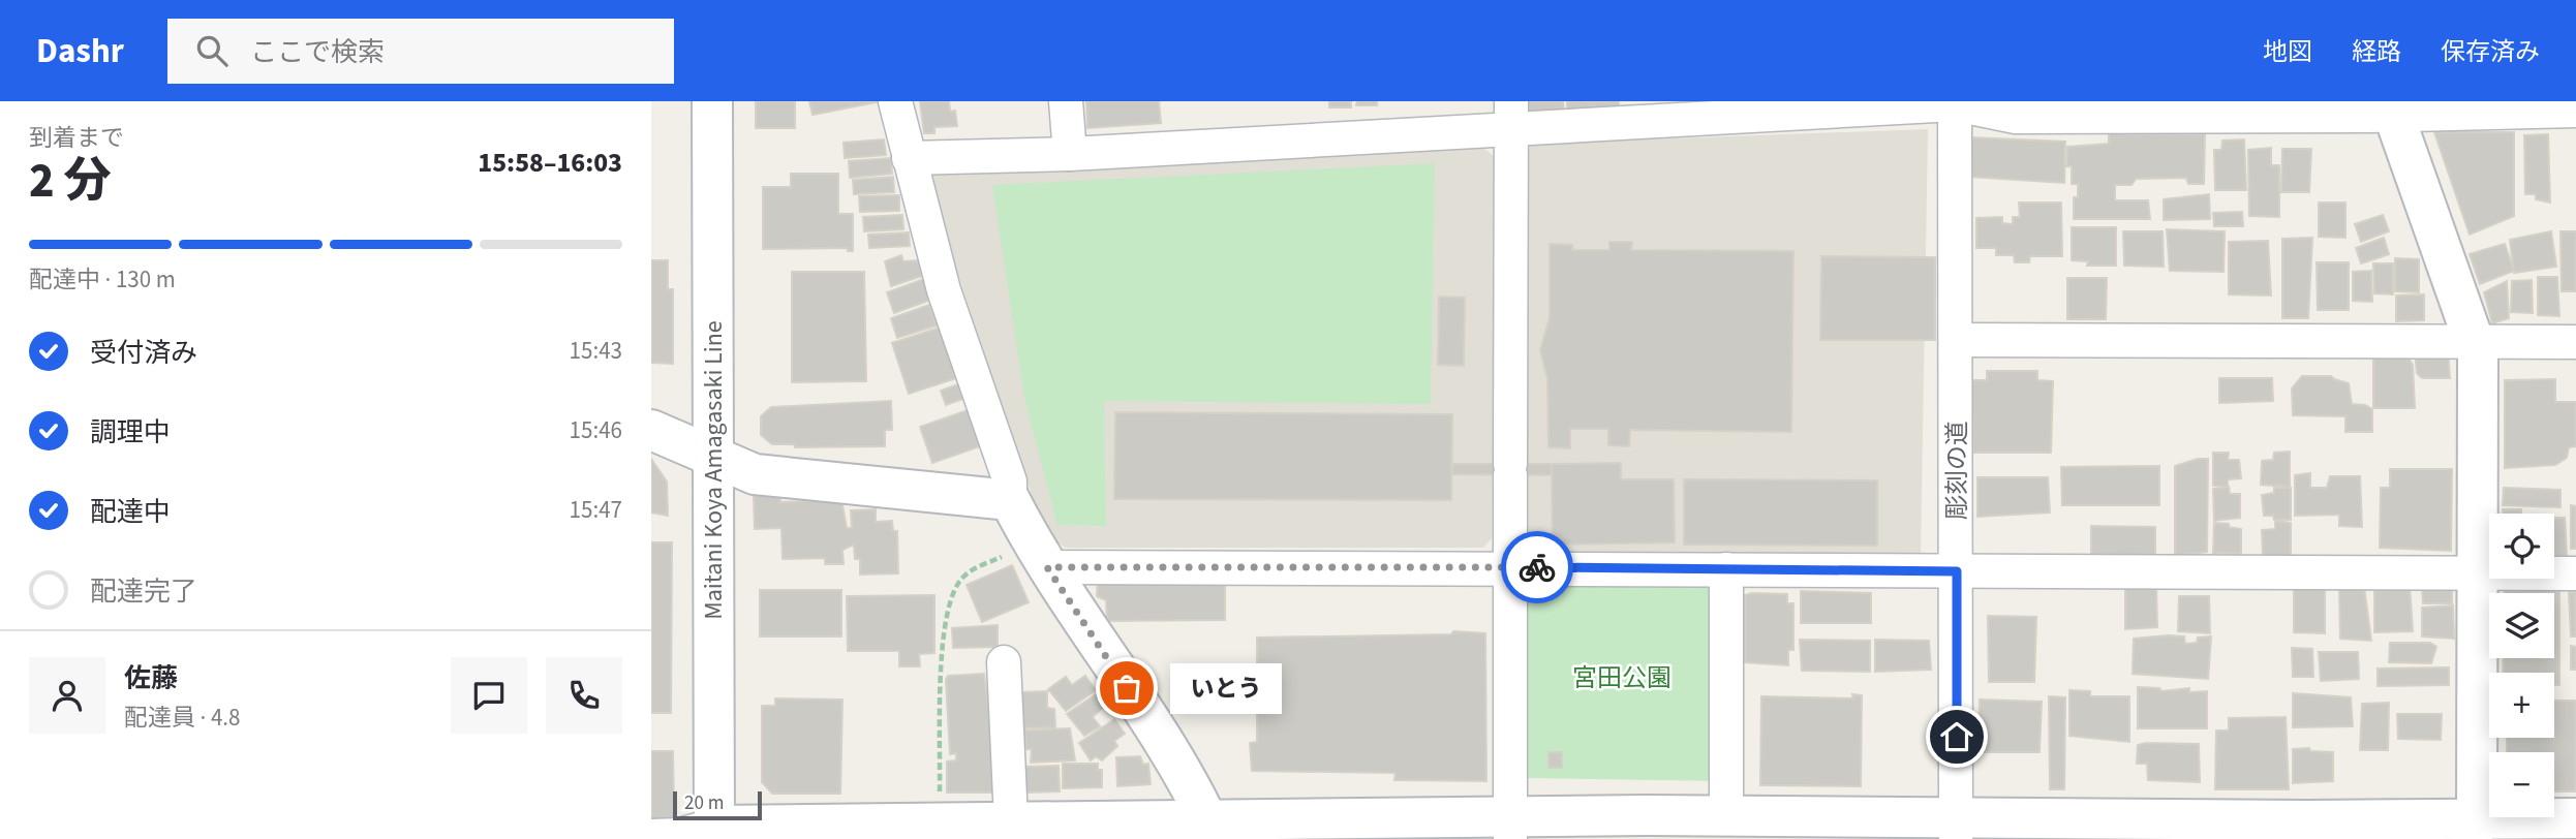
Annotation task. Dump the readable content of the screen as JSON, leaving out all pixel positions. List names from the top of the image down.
{
  "streets": {
    "street": ["Maitani Koya Amagasaki Line", "彫刻の道"]
  },
  "parks": ["宮田公園"],
  "places": ["いとう"],
  "scale_bar": "20 m",
  "page": {
    "header": "Dashr",
    "search": "ここで検索",
    "nav": ["地図", "経路", "保存済み"],
    "heading": ["2 分", "到着まで", "15:58–16:03"],
    "panel": ["佐藤", "配達員 · 4.8"],
    "bar": "配達中 · 130 m",
    "list": [
      ["受付済み", "15:43"],
      ["調理中", "15:46"],
      ["配達中", "15:47"],
      "配達完了"
    ],
    "map_buttons": ["+", "−"],
    "bubble": "いとう",
    "scale": "20 m"
  }
}
